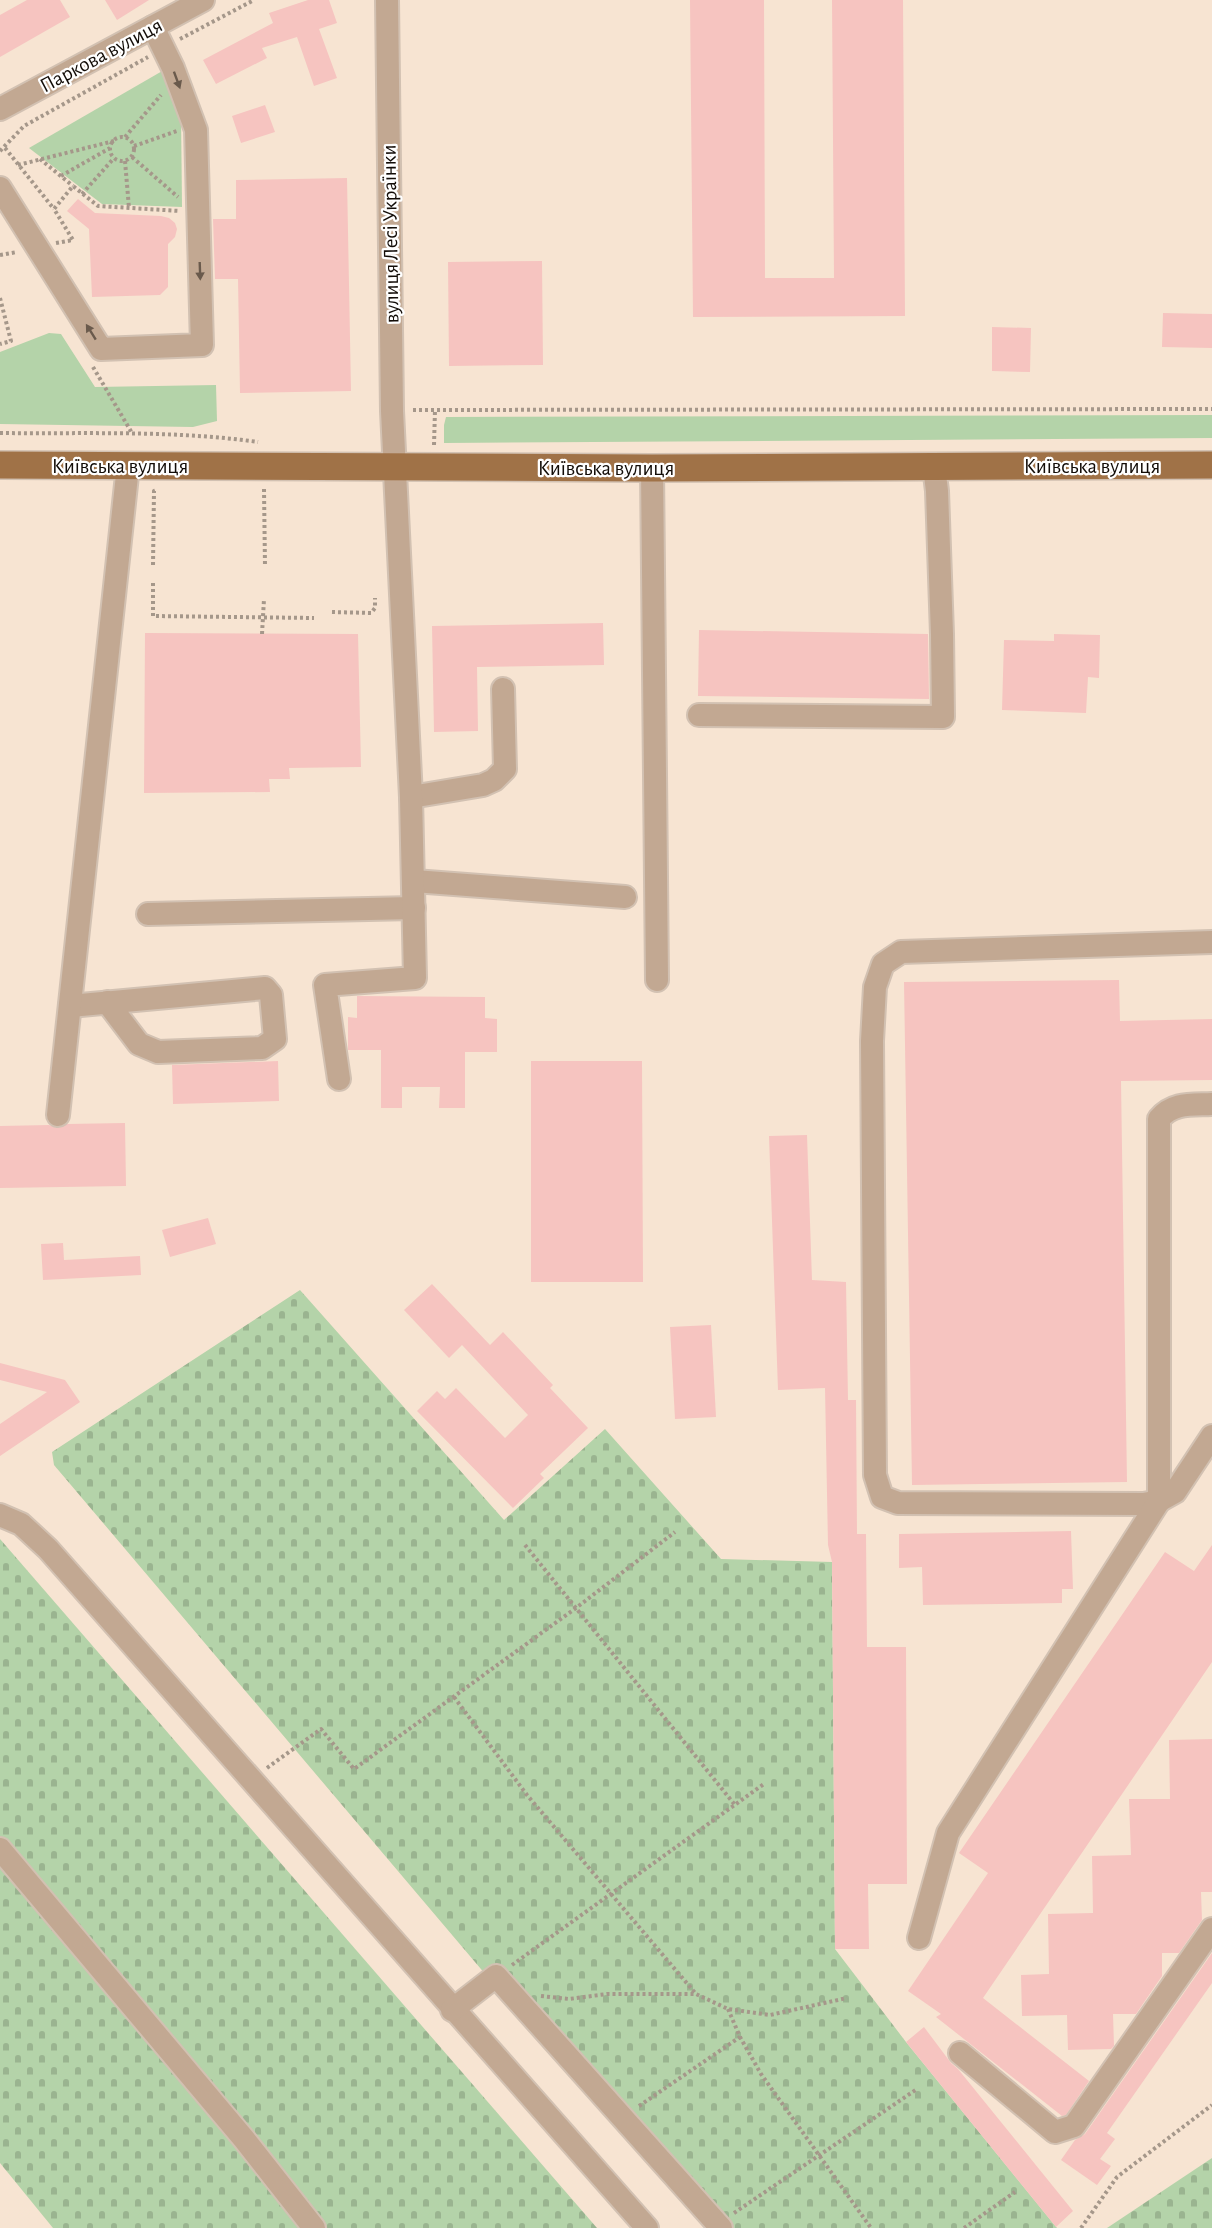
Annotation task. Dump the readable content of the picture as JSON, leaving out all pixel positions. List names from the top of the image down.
{
  "streets": {
    "main road": ["Київська вулиця"],
    "street": ["Паркова вулиця", "вулиця Лесі Українки"]
  },
  "crossings": [
    ["вулиця Лесі Українки", "Київська вулиця"]
  ]
}
